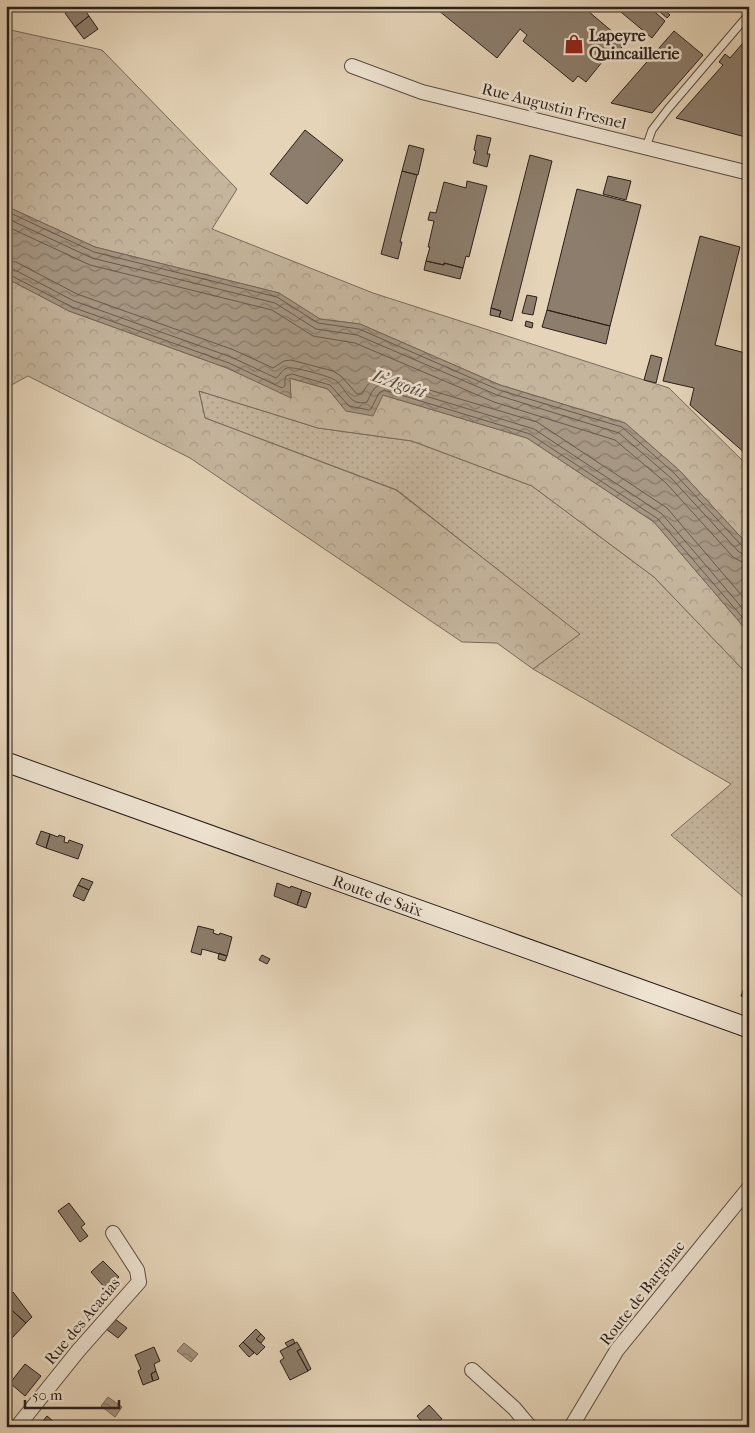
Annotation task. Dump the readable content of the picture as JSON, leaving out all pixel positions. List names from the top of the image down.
{
  "streets": {
    "street": [
      "Rue Augustin Fresnel",
      "Route de Saïx",
      "Route de Barginac",
      "Rue des Acacias"
    ]
  },
  "water": ["L'Agoût"],
  "places": {
    "shop": ["Lapeyre Quincaillerie"]
  },
  "scale_bar": "50 m"
}
